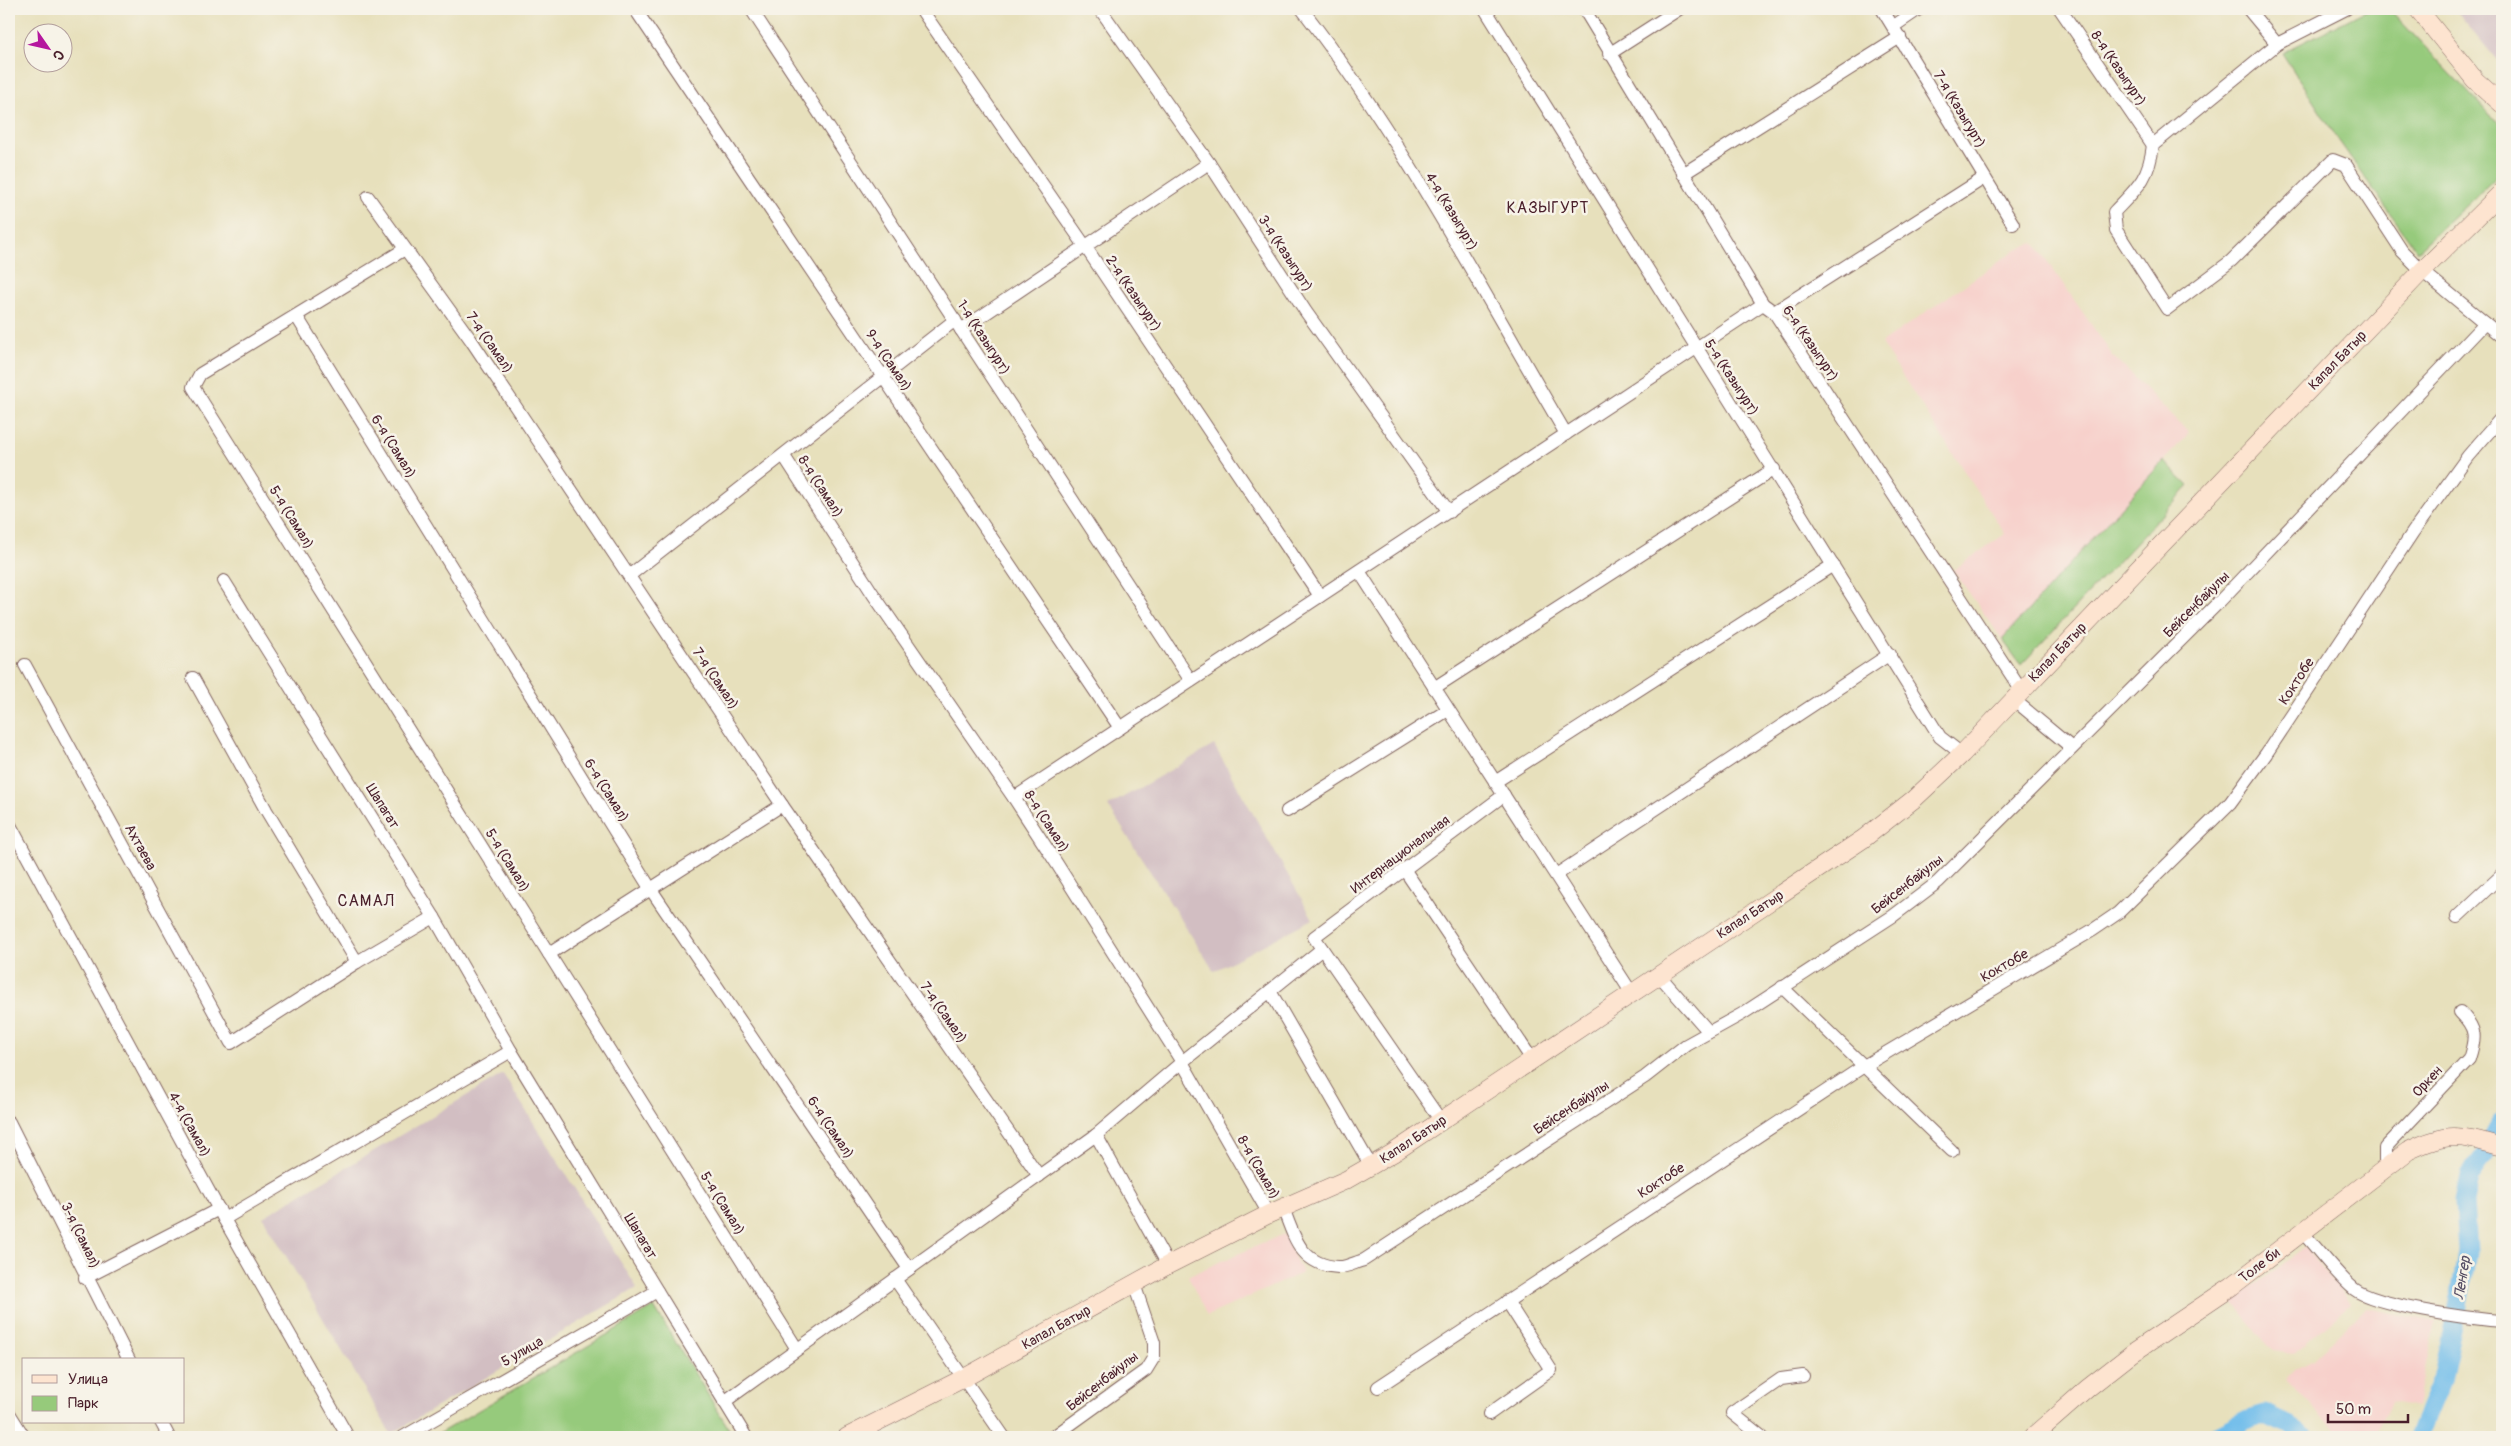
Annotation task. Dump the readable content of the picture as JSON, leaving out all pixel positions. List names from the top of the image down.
{
  "streets": {
    "main road": ["Капал Батыр", "Толе би"],
    "street": [
      "8-я (Казыгурт)",
      "7-я (Казыгурт)",
      "4-я (Казыгурт)",
      "3-я (Казыгурт)",
      "2-я (Казыгурт)",
      "1-я (Казыгурт)",
      "7-я (Самал)",
      "6-я (Казыгурт)",
      "9-я (Самал)",
      "5-я (Казыгурт)",
      "6-я (Самал)",
      "8-я (Самал)",
      "5-я (Самал)",
      "Бейсенбайулы",
      "Коктобе",
      "Шапагат",
      "Ахтаева",
      "Интернациональная",
      "Оркен",
      "4-я (Самал)",
      "3-я (Самал)",
      "5 улица"
    ]
  },
  "crossings": [
    ["6-я (Казыгурт)", "Капал Батыр"],
    ["6-я (Казыгурт)", "Бейсенбайулы"],
    ["Капал Батыр", "5-я (Казыгурт)"],
    ["Капал Батыр", "8-я (Самал)"],
    ["Капал Батыр", "Бейсенбайулы"],
    ["6-я (Самал)", "5-я (Самал)"],
    ["8-я (Самал)", "Бейсенбайулы"],
    ["Шапагат", "5 улица"],
    ["Оркен", "Толе би"]
  ],
  "districts": ["КАЗЫГУРТ", "САМАЛ"],
  "water": ["Ленгер"],
  "legend": ["Улица", "Парк"],
  "scale_bar": "50 m",
  "north": "bottom right"
}
